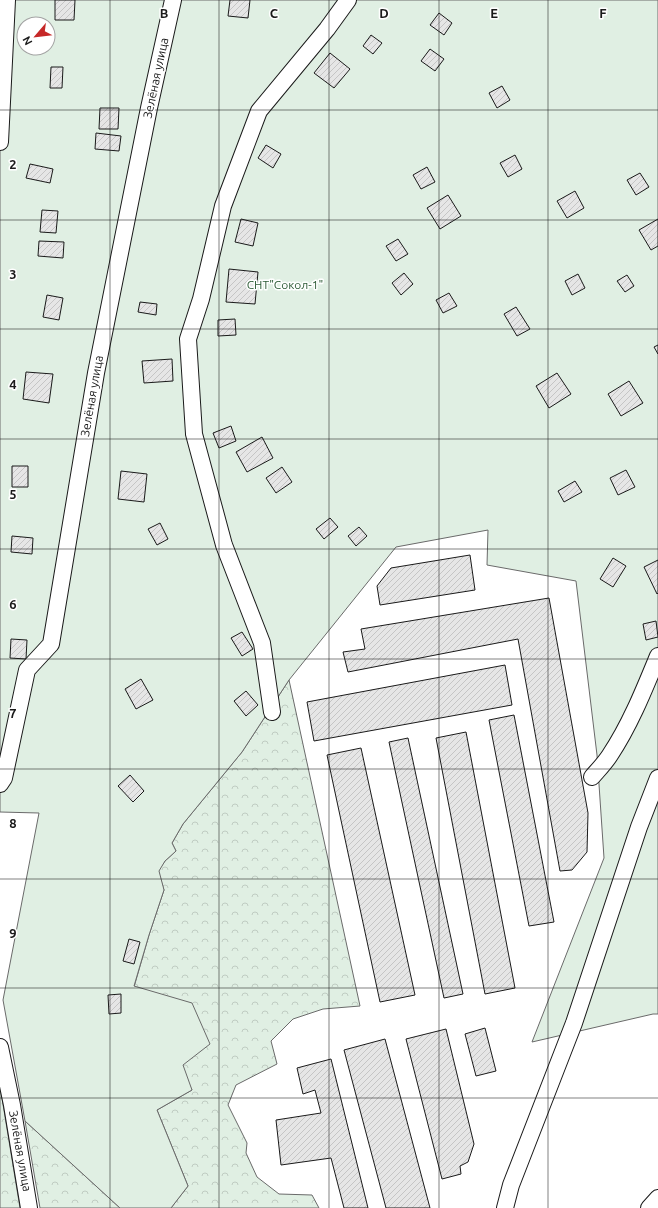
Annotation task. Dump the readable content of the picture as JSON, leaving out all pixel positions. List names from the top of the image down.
{
  "streets": {
    "street": ["Зелёная улица"]
  },
  "parks": ["СНТ\"Сокол-1\""],
  "north": "bottom left",
  "grid": {
    "columns": [
      "B",
      "C",
      "D",
      "E",
      "F"
    ],
    "rows": [
      "2",
      "3",
      "4",
      "5",
      "6",
      "7",
      "8",
      "9"
    ]
  }
}
